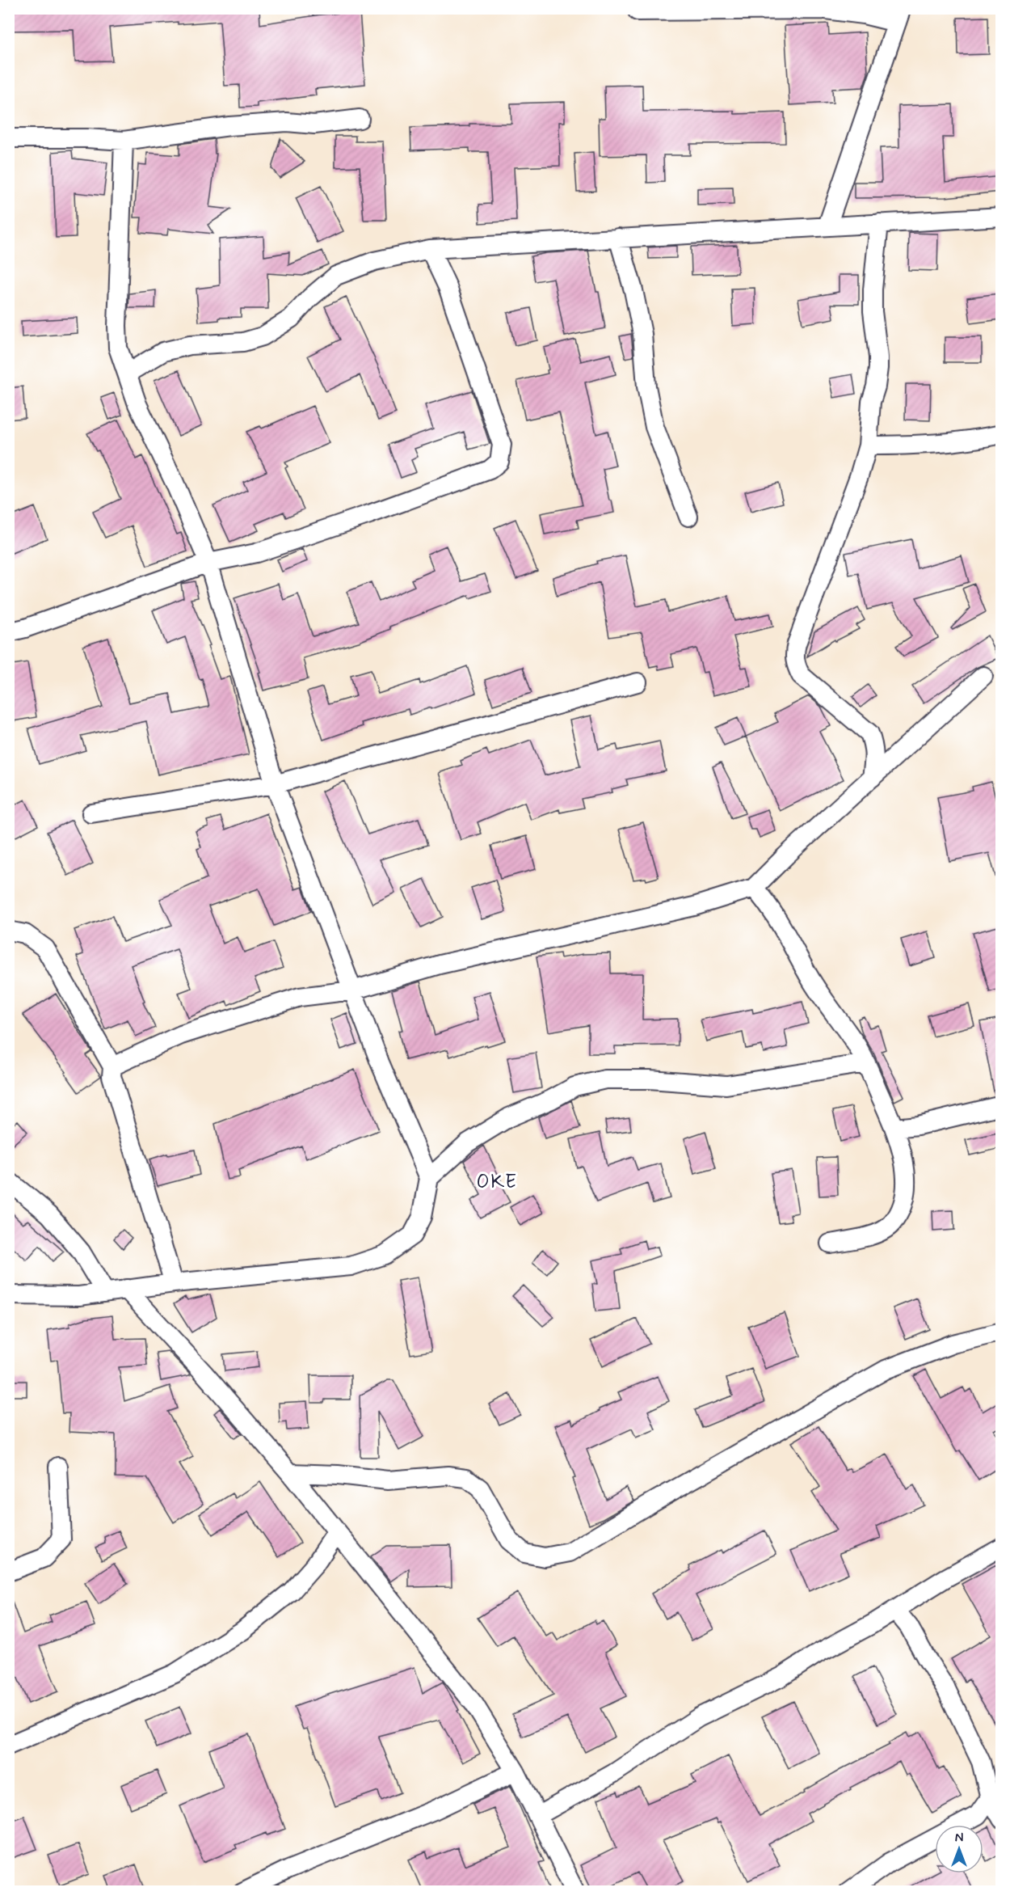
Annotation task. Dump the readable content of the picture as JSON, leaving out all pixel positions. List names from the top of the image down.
{
  "districts": ["OKE"],
  "north": "top"
}
